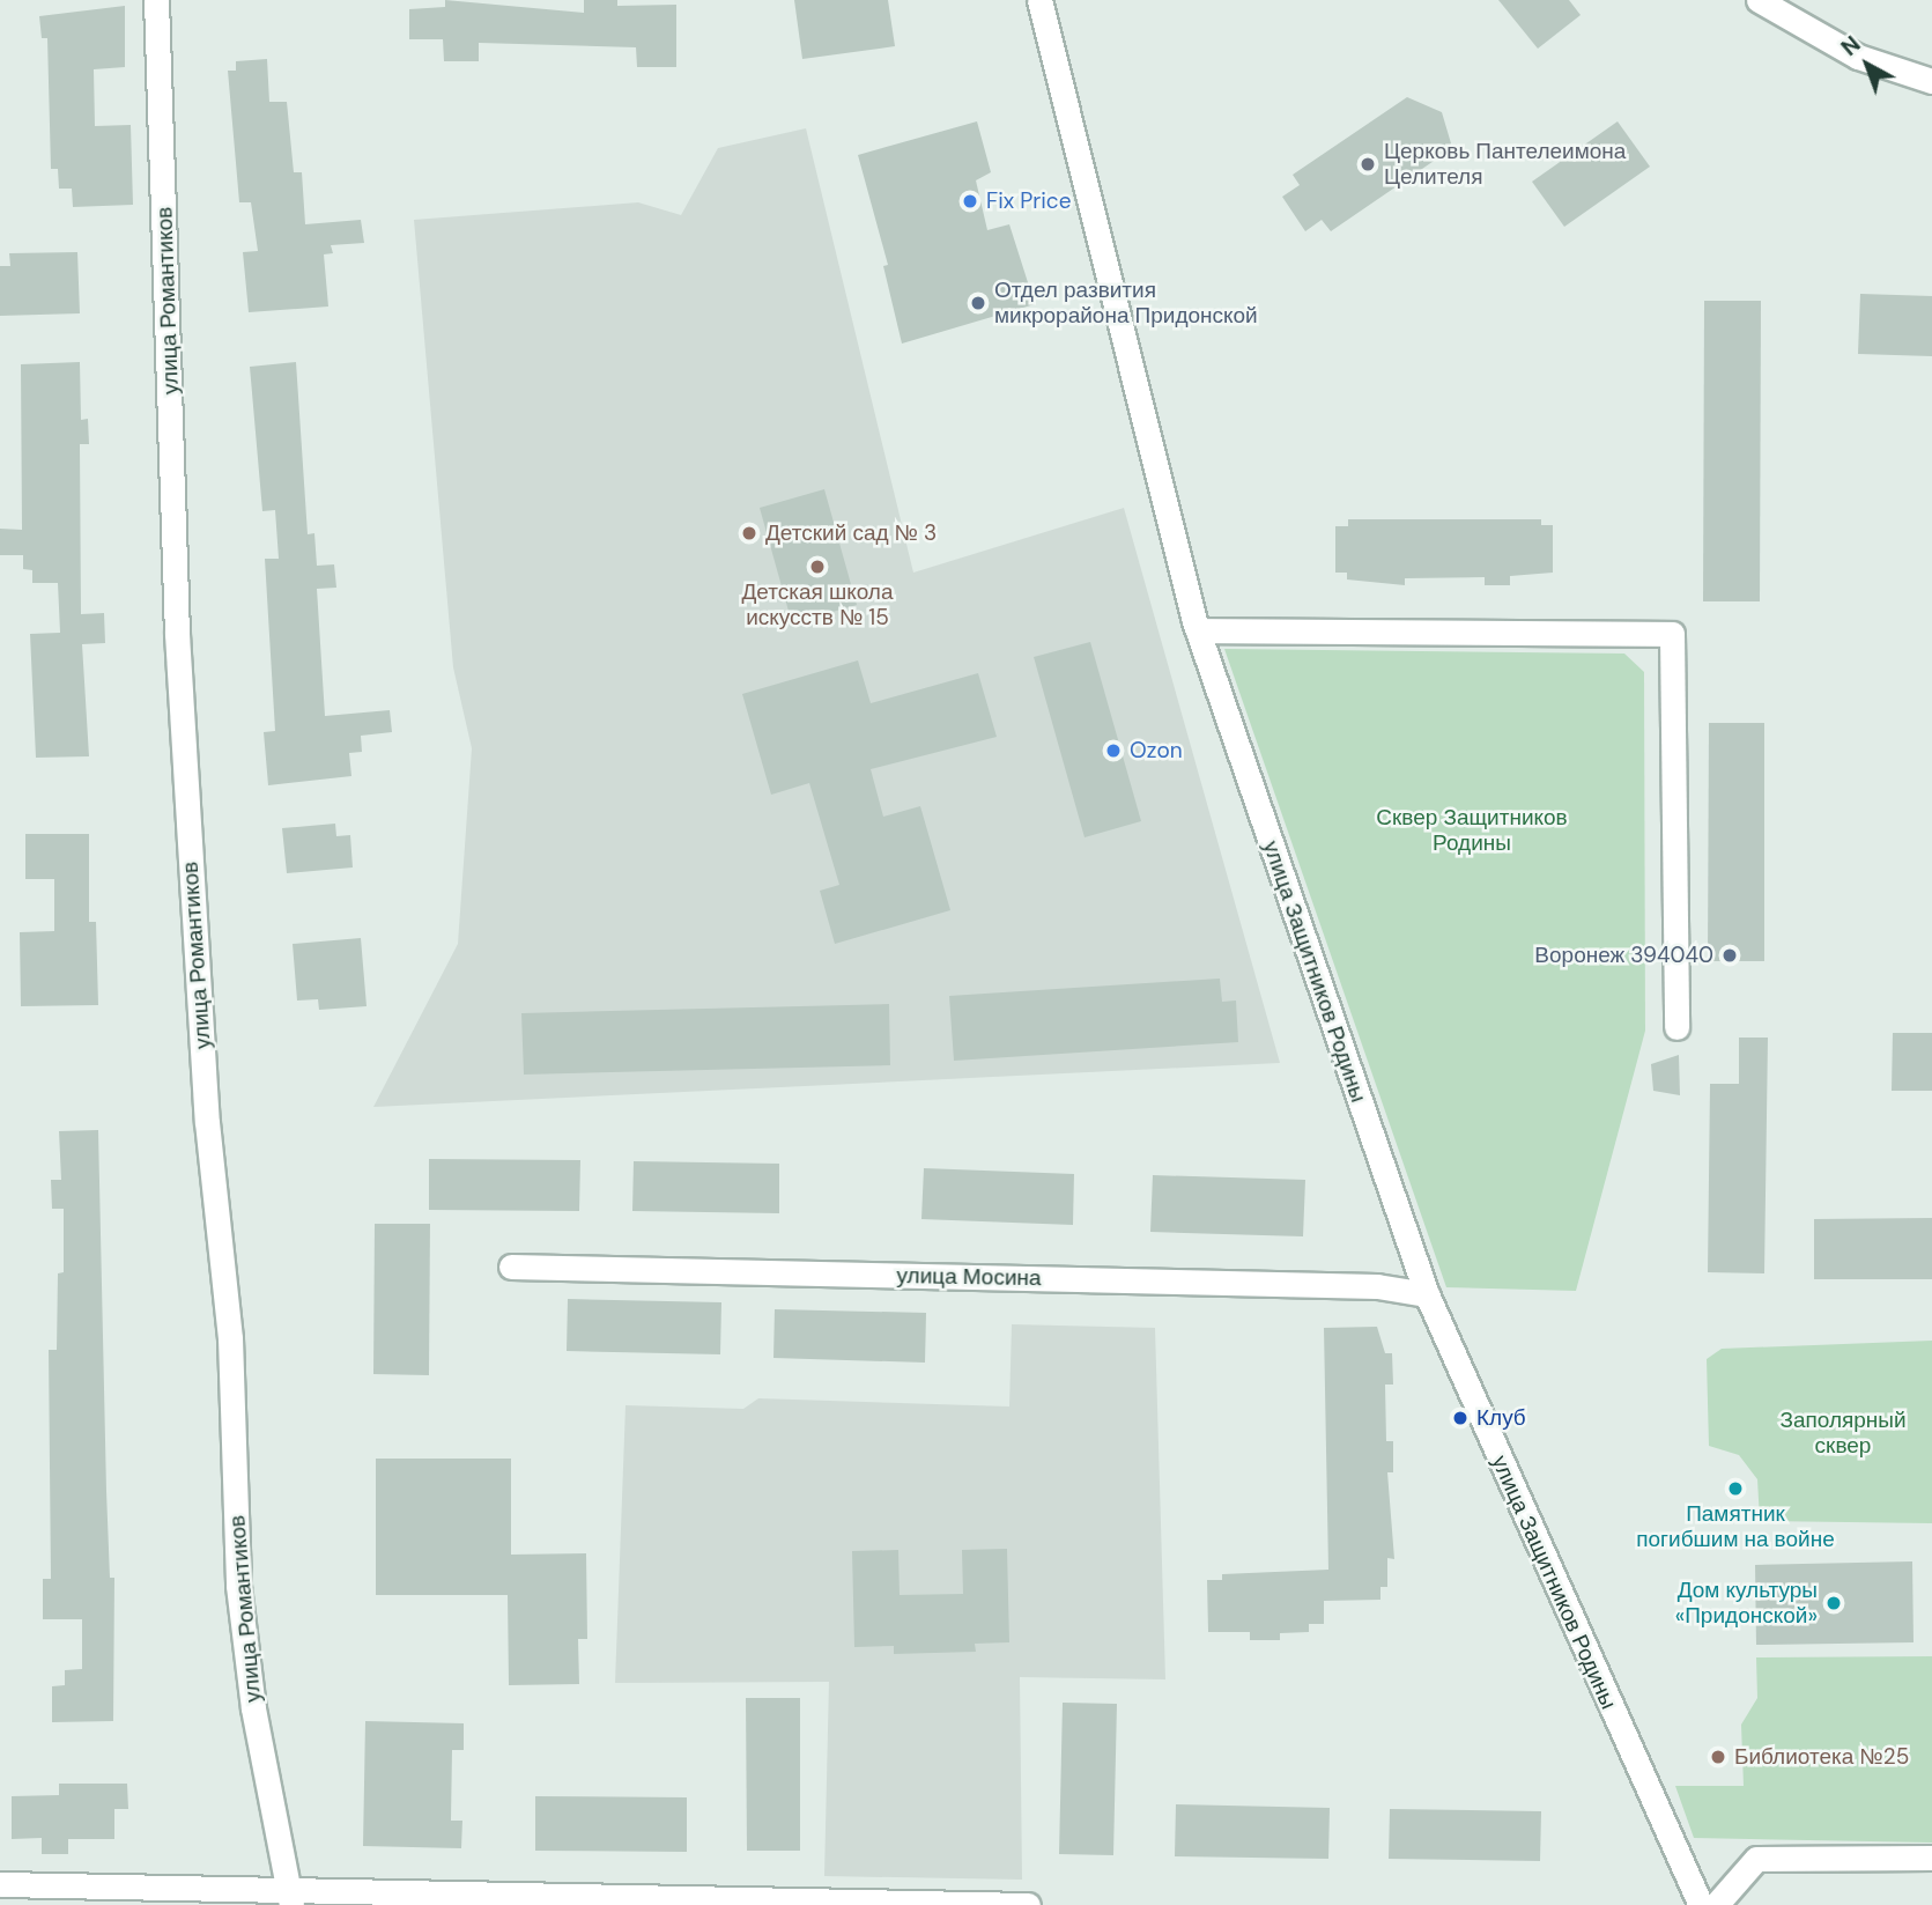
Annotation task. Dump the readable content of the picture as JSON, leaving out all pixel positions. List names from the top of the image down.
{
  "streets": {
    "street": ["улица Романтиков", "улица Защитников Родины", "улица Мосина"]
  },
  "crossings": [
    ["улица Защитников Родины", "улица Мосина"]
  ],
  "parks": ["Сквер Защитников Родины", "Заполярный сквер"],
  "places": [
    "Церковь Пантелеимона Целителя",
    "Fix Price",
    "Отдел развития микрорайона Придонской",
    "Детский сад № 3",
    "Детская школа искусств № 15",
    "Ozon",
    "Воронеж 394040",
    "Клуб",
    "Памятник погибшим на войне",
    "Дом культуры «Придонской»",
    "Библиотека №25"
  ],
  "north": "top left"
}
